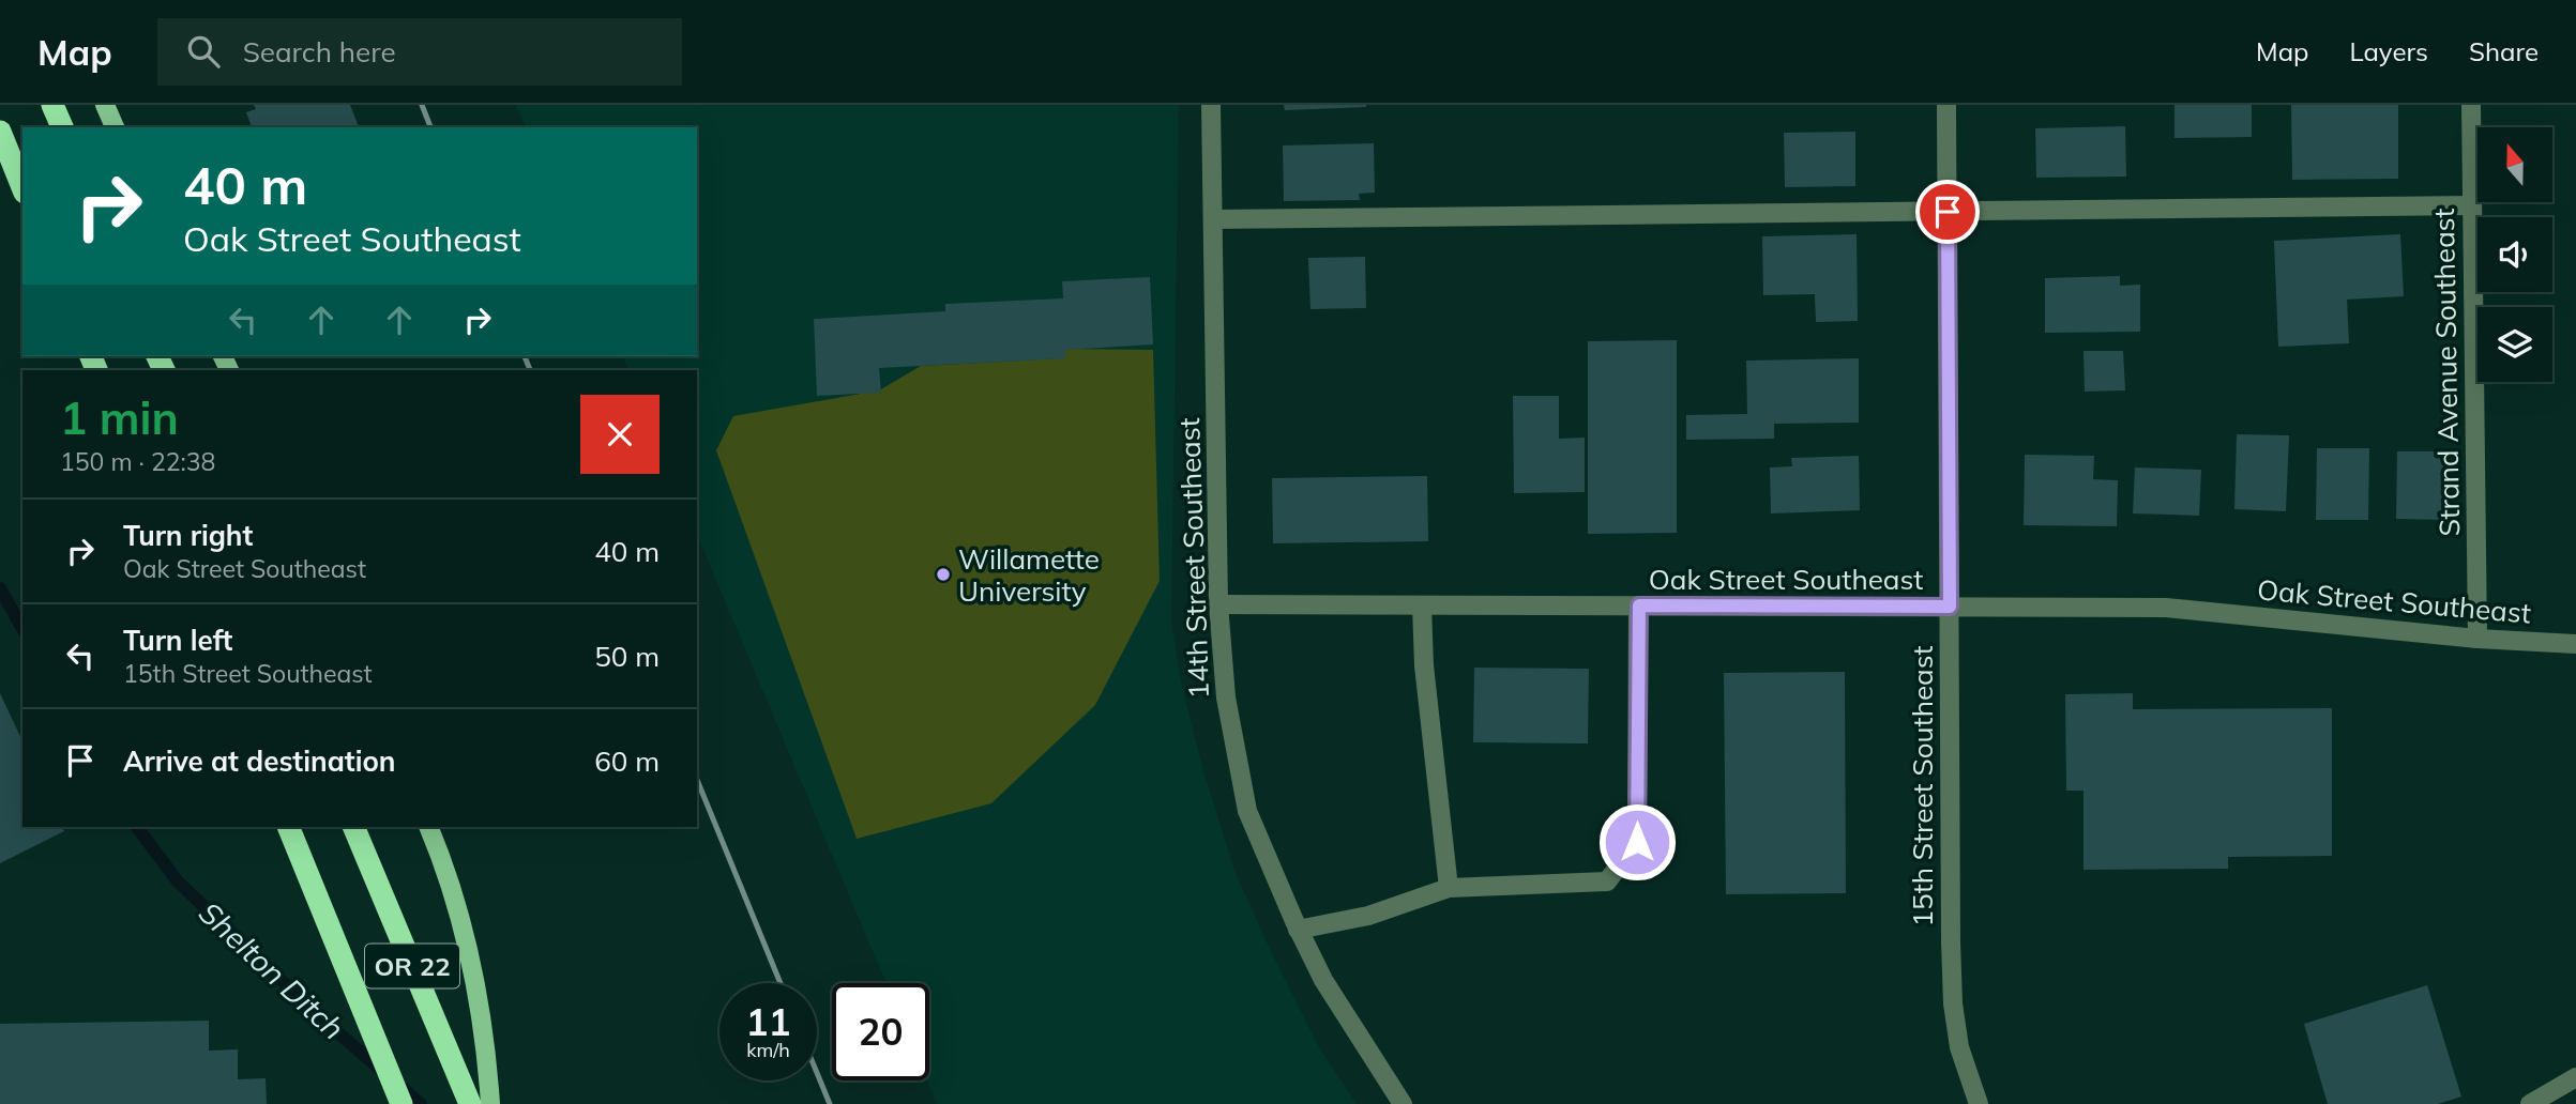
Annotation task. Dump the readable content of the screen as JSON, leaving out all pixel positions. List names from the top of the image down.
{
  "streets": {
    "highway": ["OR 22"],
    "street": [
      "Strand Avenue Southeast",
      "14th Street Southeast",
      "Oak Street Southeast",
      "15th Street Southeast"
    ]
  },
  "crossings": [
    ["Strand Avenue Southeast", "Oak Street Southeast"],
    ["14th Street Southeast", "Oak Street Southeast"],
    ["Oak Street Southeast", "15th Street Southeast"]
  ],
  "water": ["Shelton Ditch"],
  "places": ["Willamette University"],
  "north": "top",
  "page": {
    "header": "Map",
    "search": "Search here",
    "nav": ["Map", "Layers", "Share"],
    "turn": ["40 m", "Oak Street Southeast"],
    "heading": ["1 min", "150 m · 22:38"],
    "list": [
      {
        "name": "Turn right",
        "note": "Oak Street Southeast",
        "value": "40 m"
      },
      {
        "name": "Turn left",
        "note": "15th Street Southeast",
        "value": "50 m"
      },
      {
        "name": "Arrive at destination",
        "value": "60 m"
      }
    ],
    "speed": "11 km/h",
    "limit": "20"
  }
}
